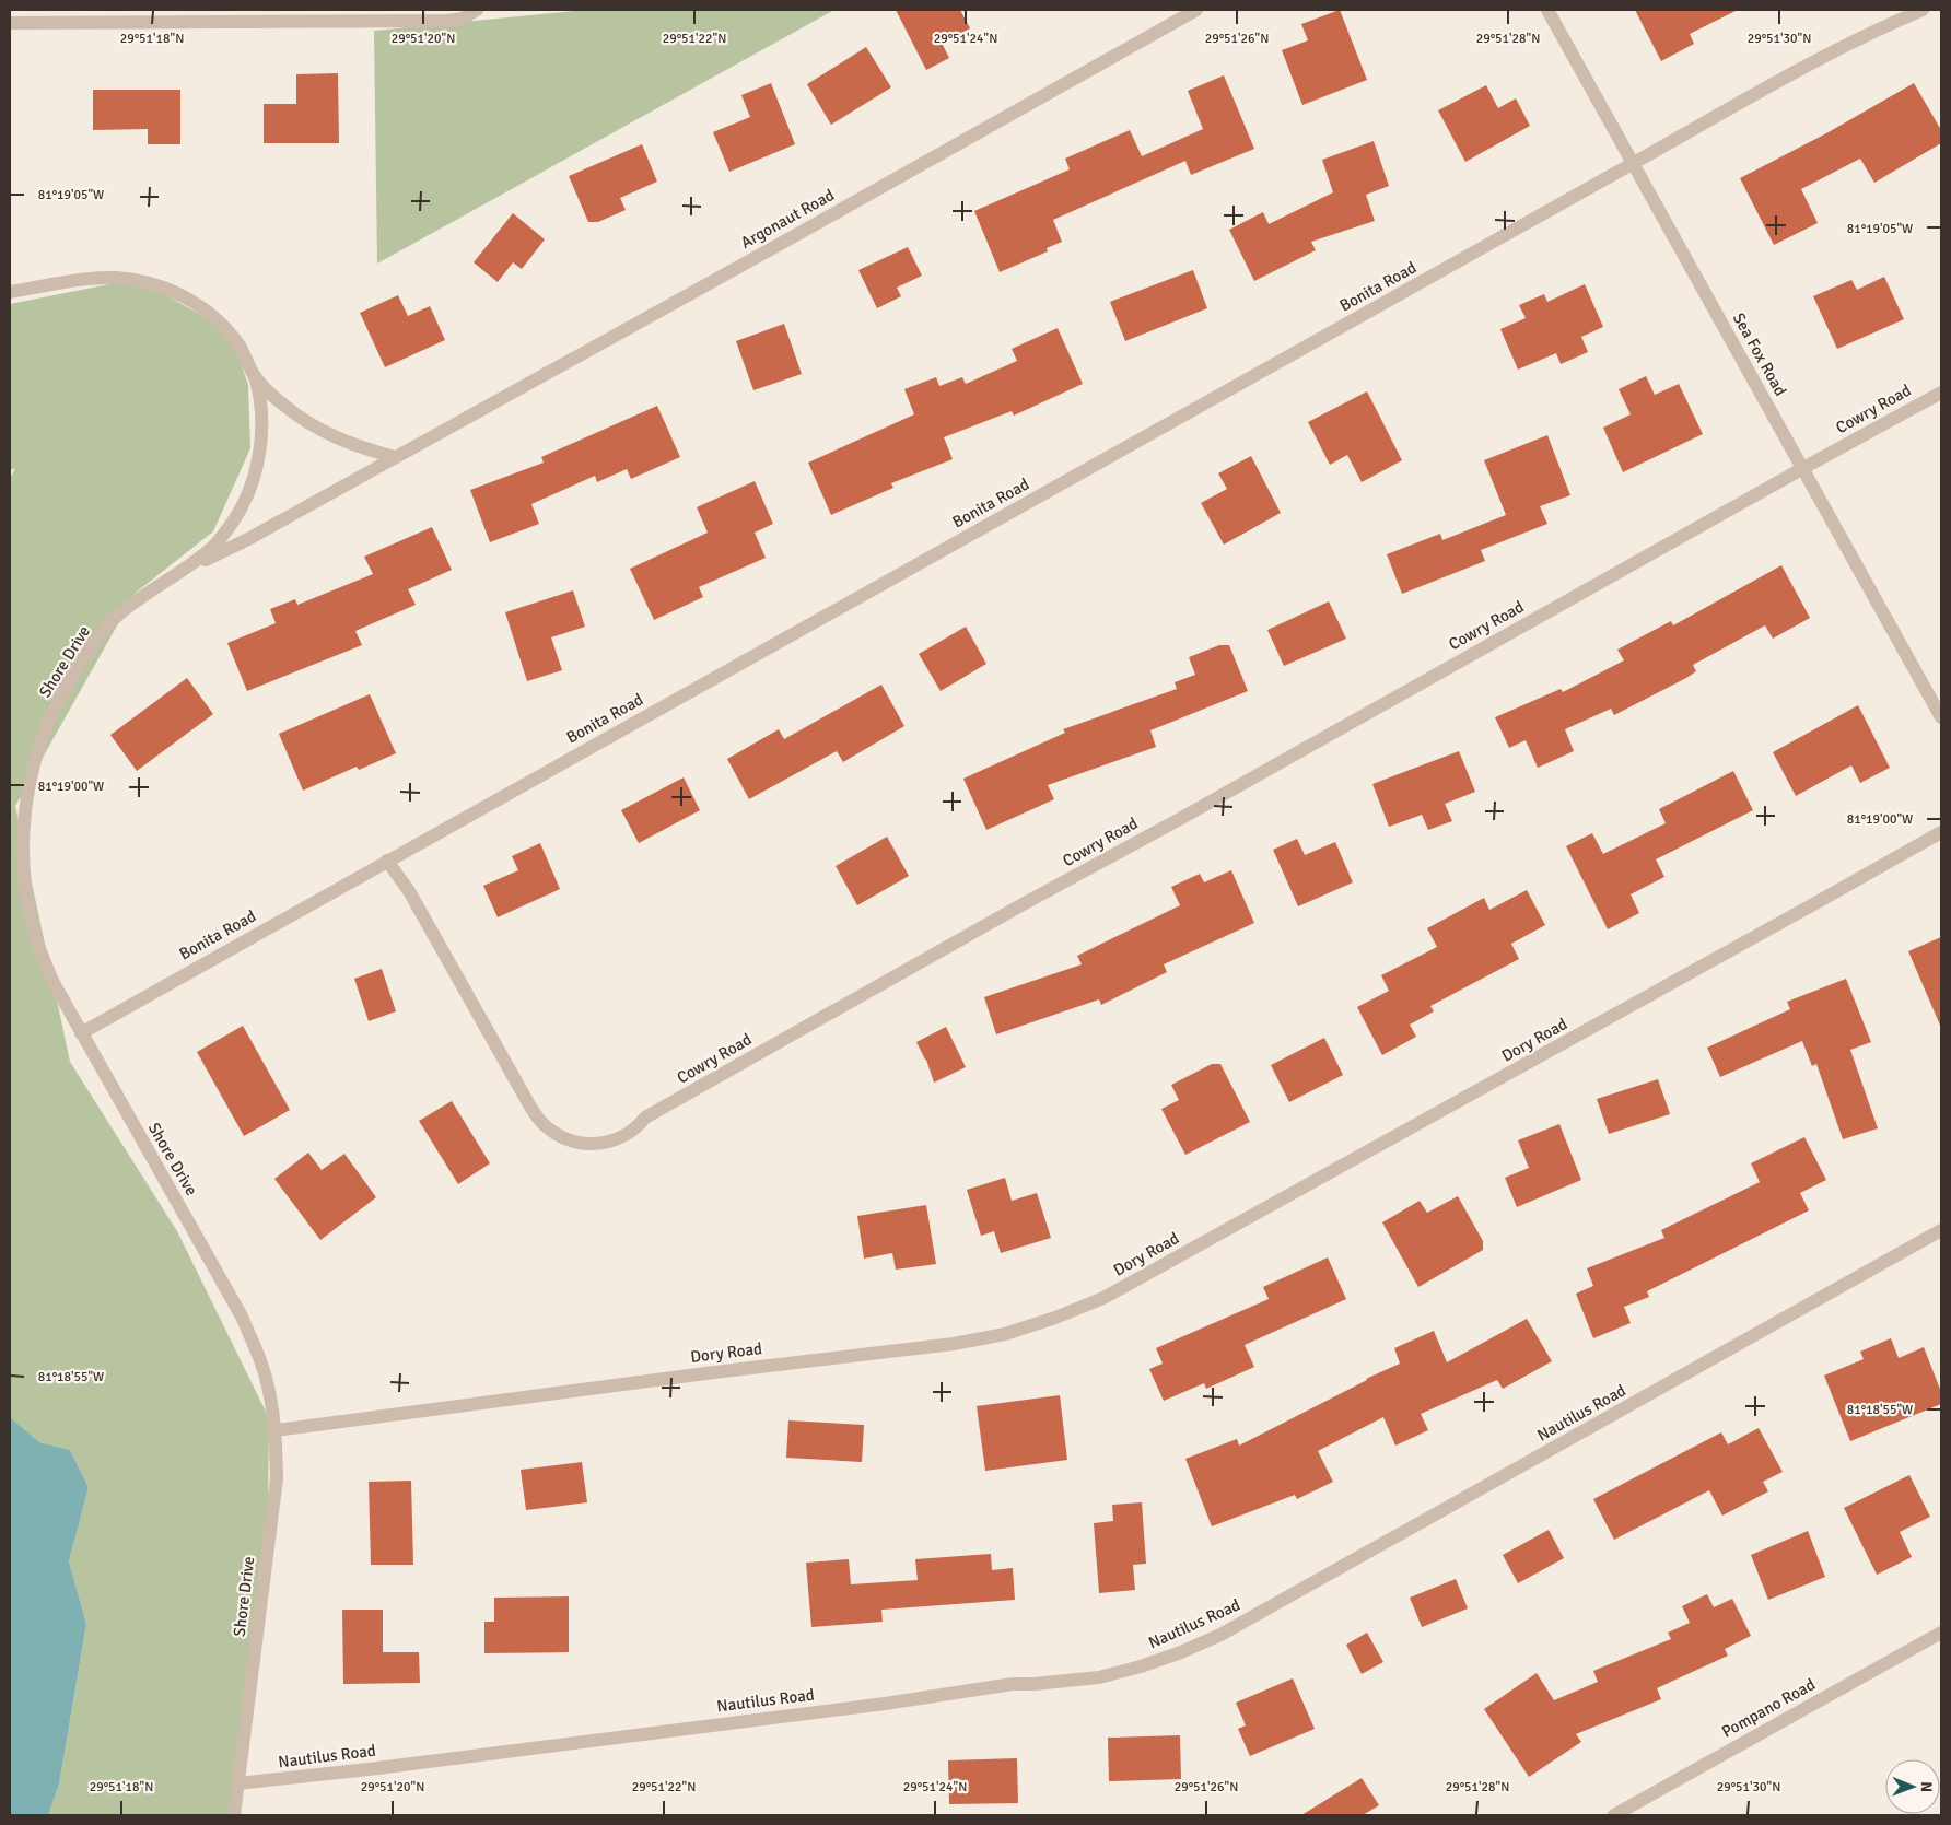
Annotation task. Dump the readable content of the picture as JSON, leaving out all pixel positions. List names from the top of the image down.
{
  "streets": {
    "street": [
      "Argonaut Road",
      "Bonita Road",
      "Sea Fox Road",
      "Cowry Road",
      "Shore Drive",
      "Dory Road",
      "Nautilus Road",
      "Pompano Road"
    ]
  },
  "crossings": [
    ["Argonaut Road", "Shore Drive"],
    ["Bonita Road", "Sea Fox Road"],
    ["Bonita Road", "Cowry Road"],
    ["Bonita Road", "Shore Drive"],
    ["Sea Fox Road", "Cowry Road"],
    ["Shore Drive", "Dory Road"],
    ["Shore Drive", "Nautilus Road"]
  ],
  "north": "right",
  "coordinates": [
    "29°51'18\"N",
    "29°51'20\"N",
    "29°51'22\"N",
    "29°51'24\"N",
    "29°51'26\"N",
    "29°51'28\"N",
    "29°51'30\"N",
    "81°19'05\"W",
    "81°19'00\"W",
    "81°18'55\"W"
  ]
}
